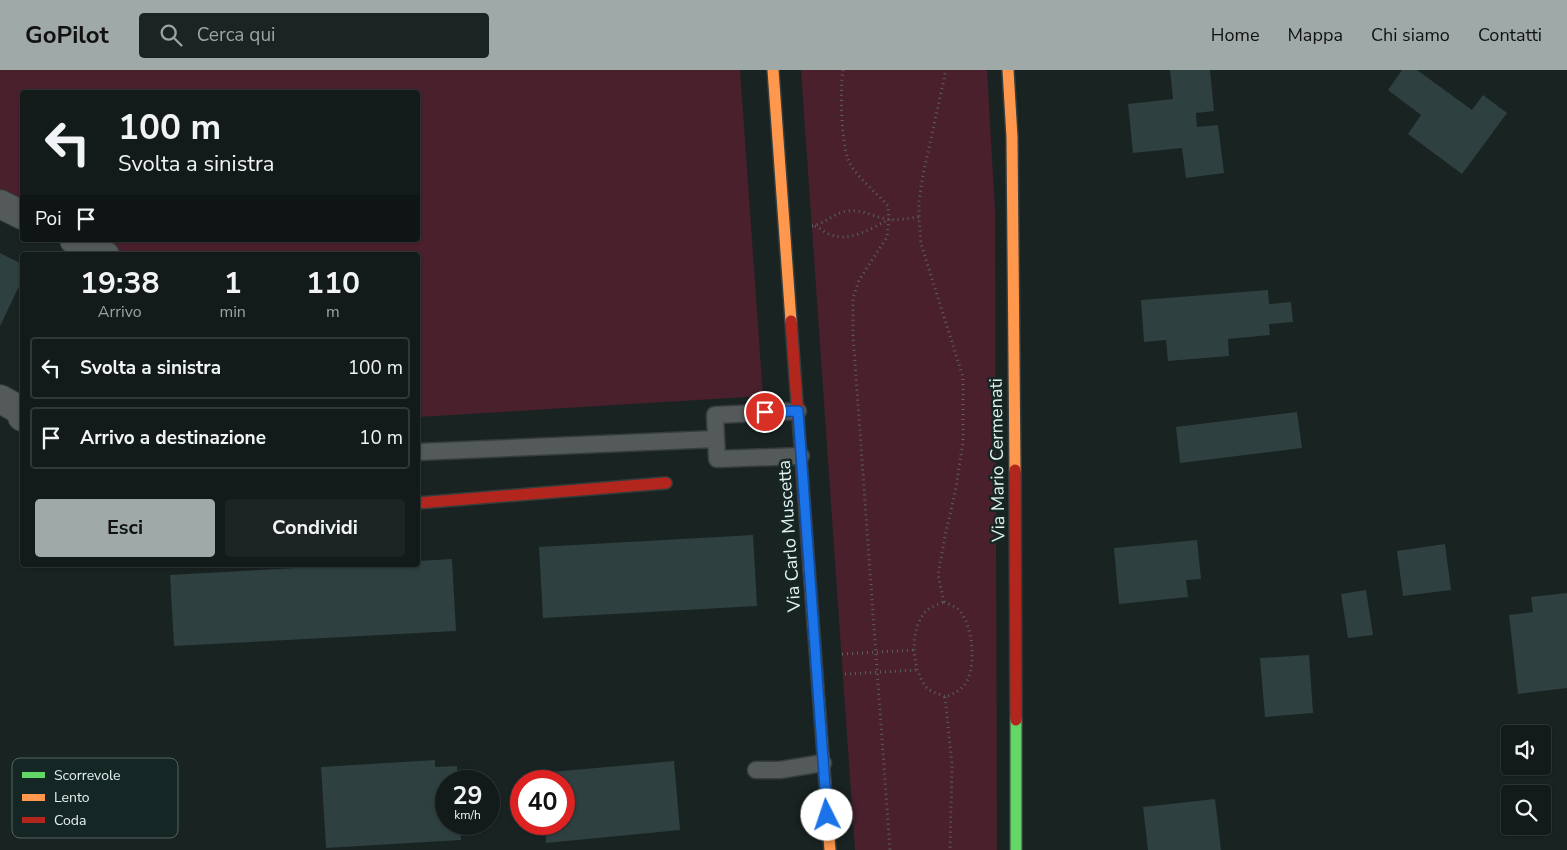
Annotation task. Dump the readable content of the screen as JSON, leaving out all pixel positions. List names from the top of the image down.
{
  "streets": {
    "street": ["Via Mario Cermenati", "Via Carlo Muscetta"]
  },
  "legend": ["Scorrevole", "Lento", "Coda"],
  "page": {
    "header": "GoPilot",
    "search": "Cerca qui",
    "nav": [
      "Home",
      "Mappa",
      "Chi siamo",
      "Contatti"
    ],
    "turn": ["100 m", "Svolta a sinistra"],
    "then": "Poi",
    "eta": [
      "19:38",
      "Arrivo",
      "1",
      "min",
      "110",
      "m"
    ],
    "list": [
      {
        "name": "Svolta a sinistra",
        "value": "100 m"
      },
      {
        "name": "Arrivo a destinazione",
        "value": "10 m"
      }
    ],
    "buttons": ["Esci", "Condividi"],
    "speed": "29 km/h",
    "limit": "40"
  }
}
